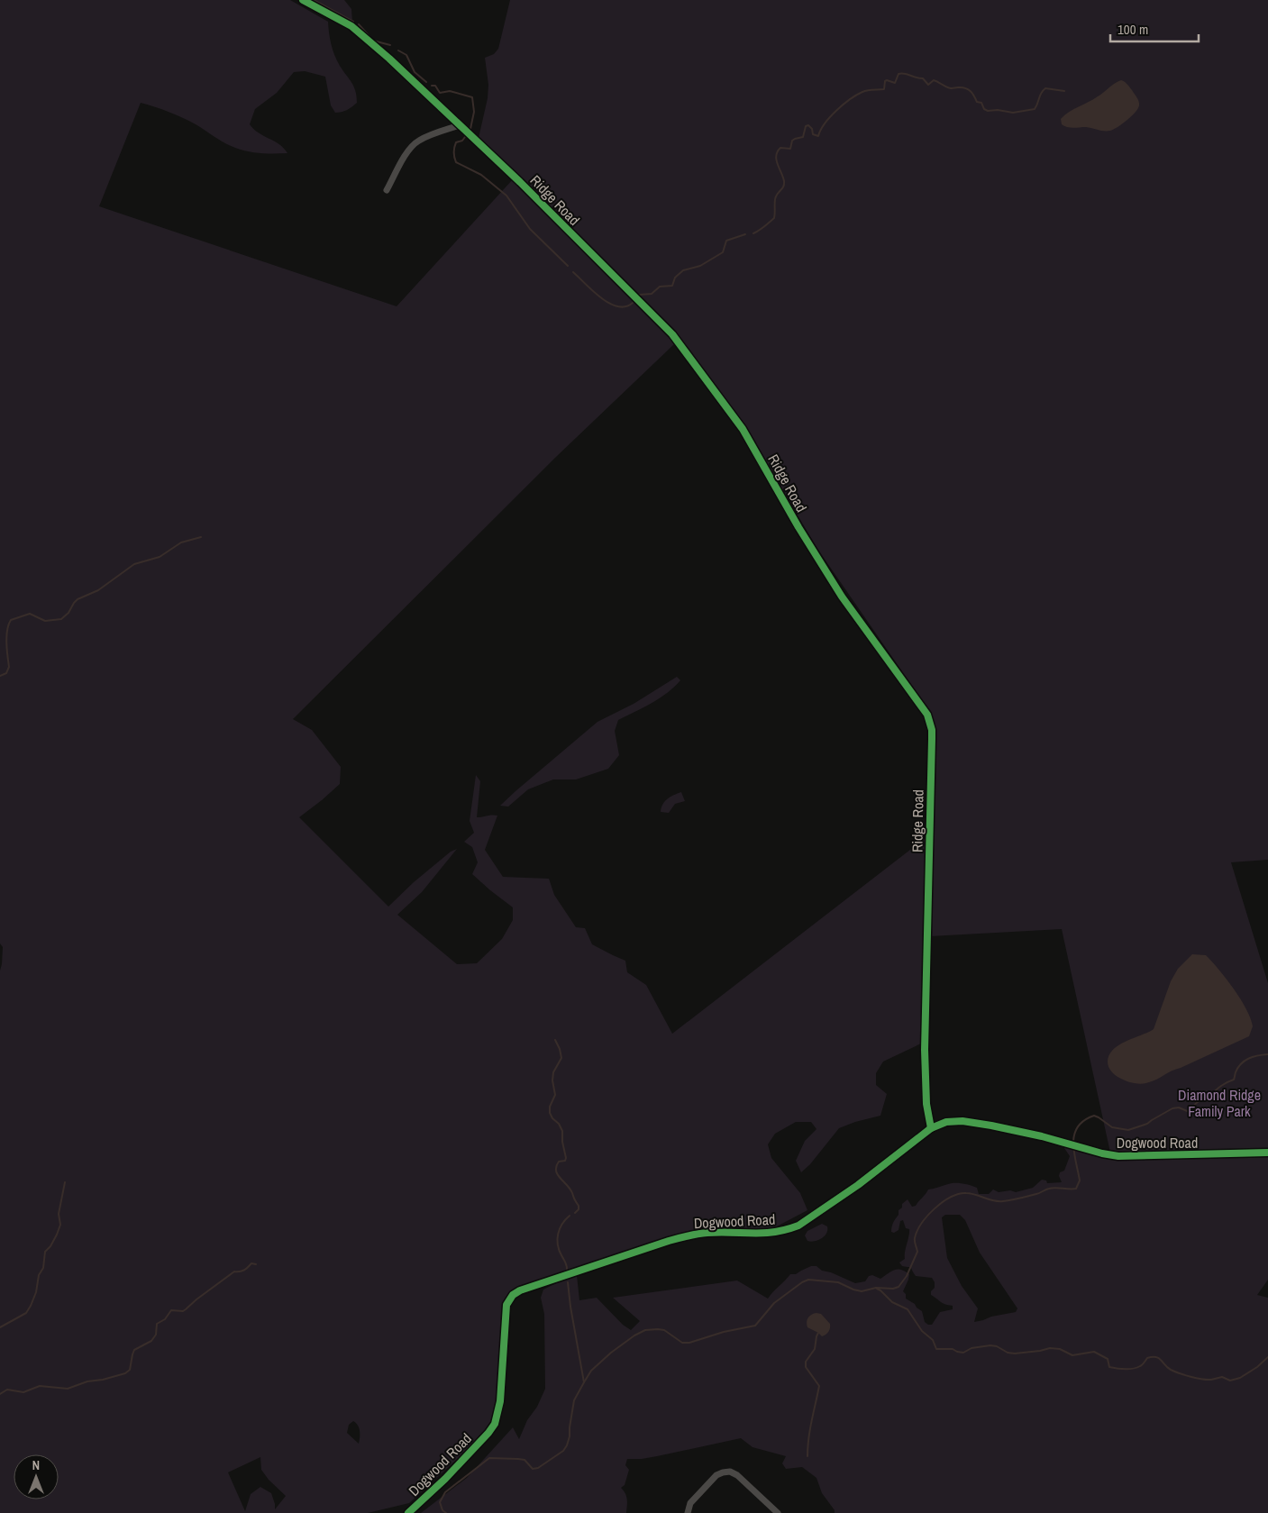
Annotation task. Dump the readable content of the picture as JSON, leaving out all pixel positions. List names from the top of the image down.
{
  "streets": {
    "street": ["Ridge Road", "Dogwood Road"]
  },
  "crossings": [
    ["Ridge Road", "Dogwood Road"]
  ],
  "parks": ["Diamond Ridge Family Park"],
  "scale_bar": "100 m",
  "north": "top"
}
